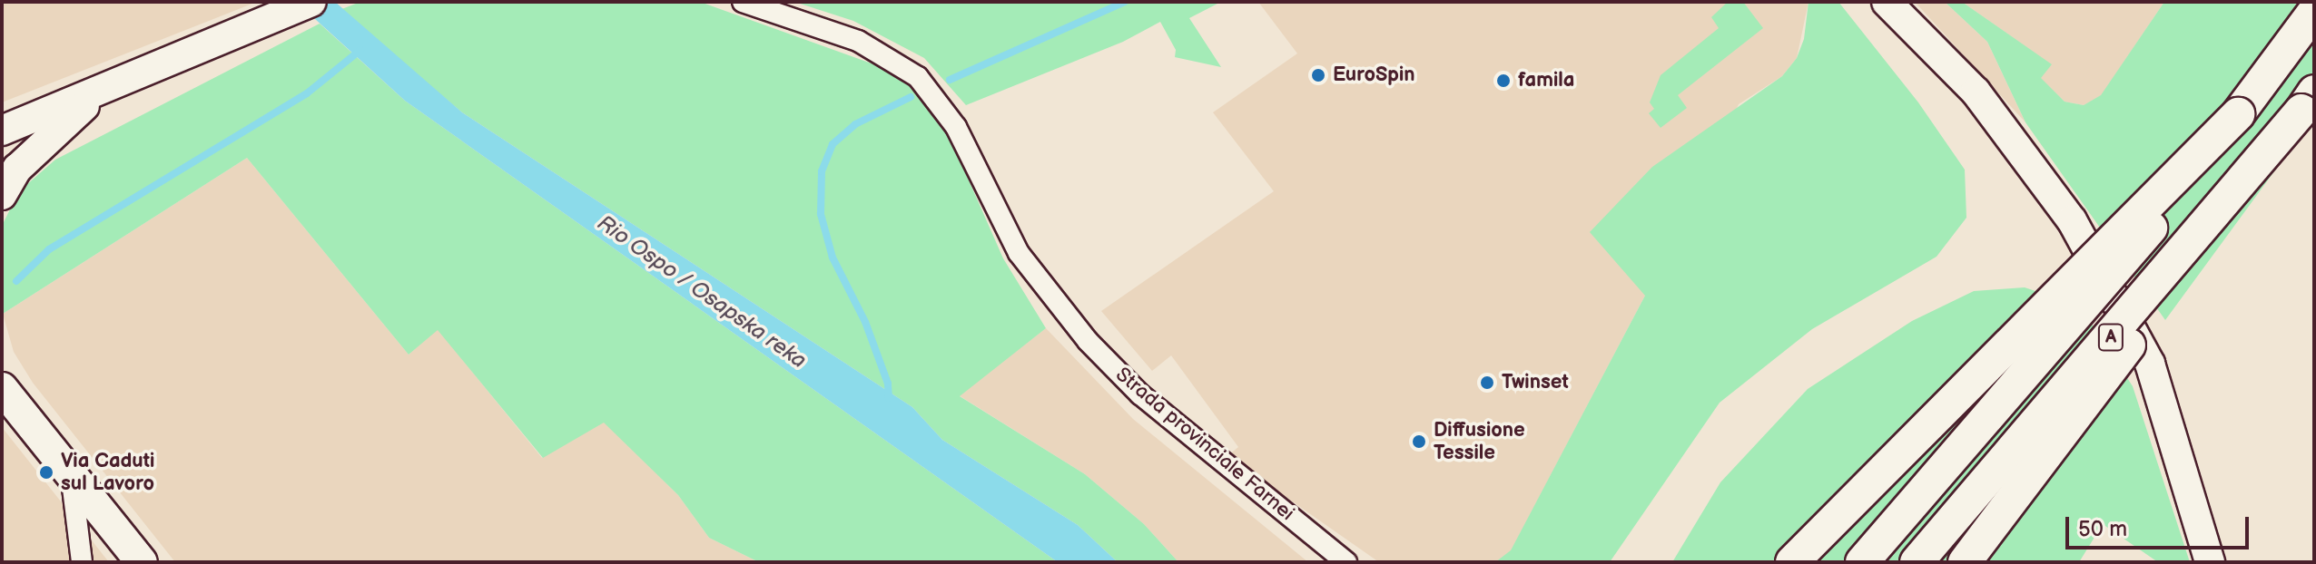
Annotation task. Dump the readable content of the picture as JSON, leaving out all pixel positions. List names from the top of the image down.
{
  "streets": {
    "highway": ["A"],
    "street": ["Strada provinciale Farnei"]
  },
  "water": ["Rio Ospo / Osapska reka"],
  "places": [
    "EuroSpin",
    "famila",
    "Twinset",
    "Diffusione Tessile",
    "Via Caduti sul Lavoro"
  ],
  "scale_bar": "50 m"
}
